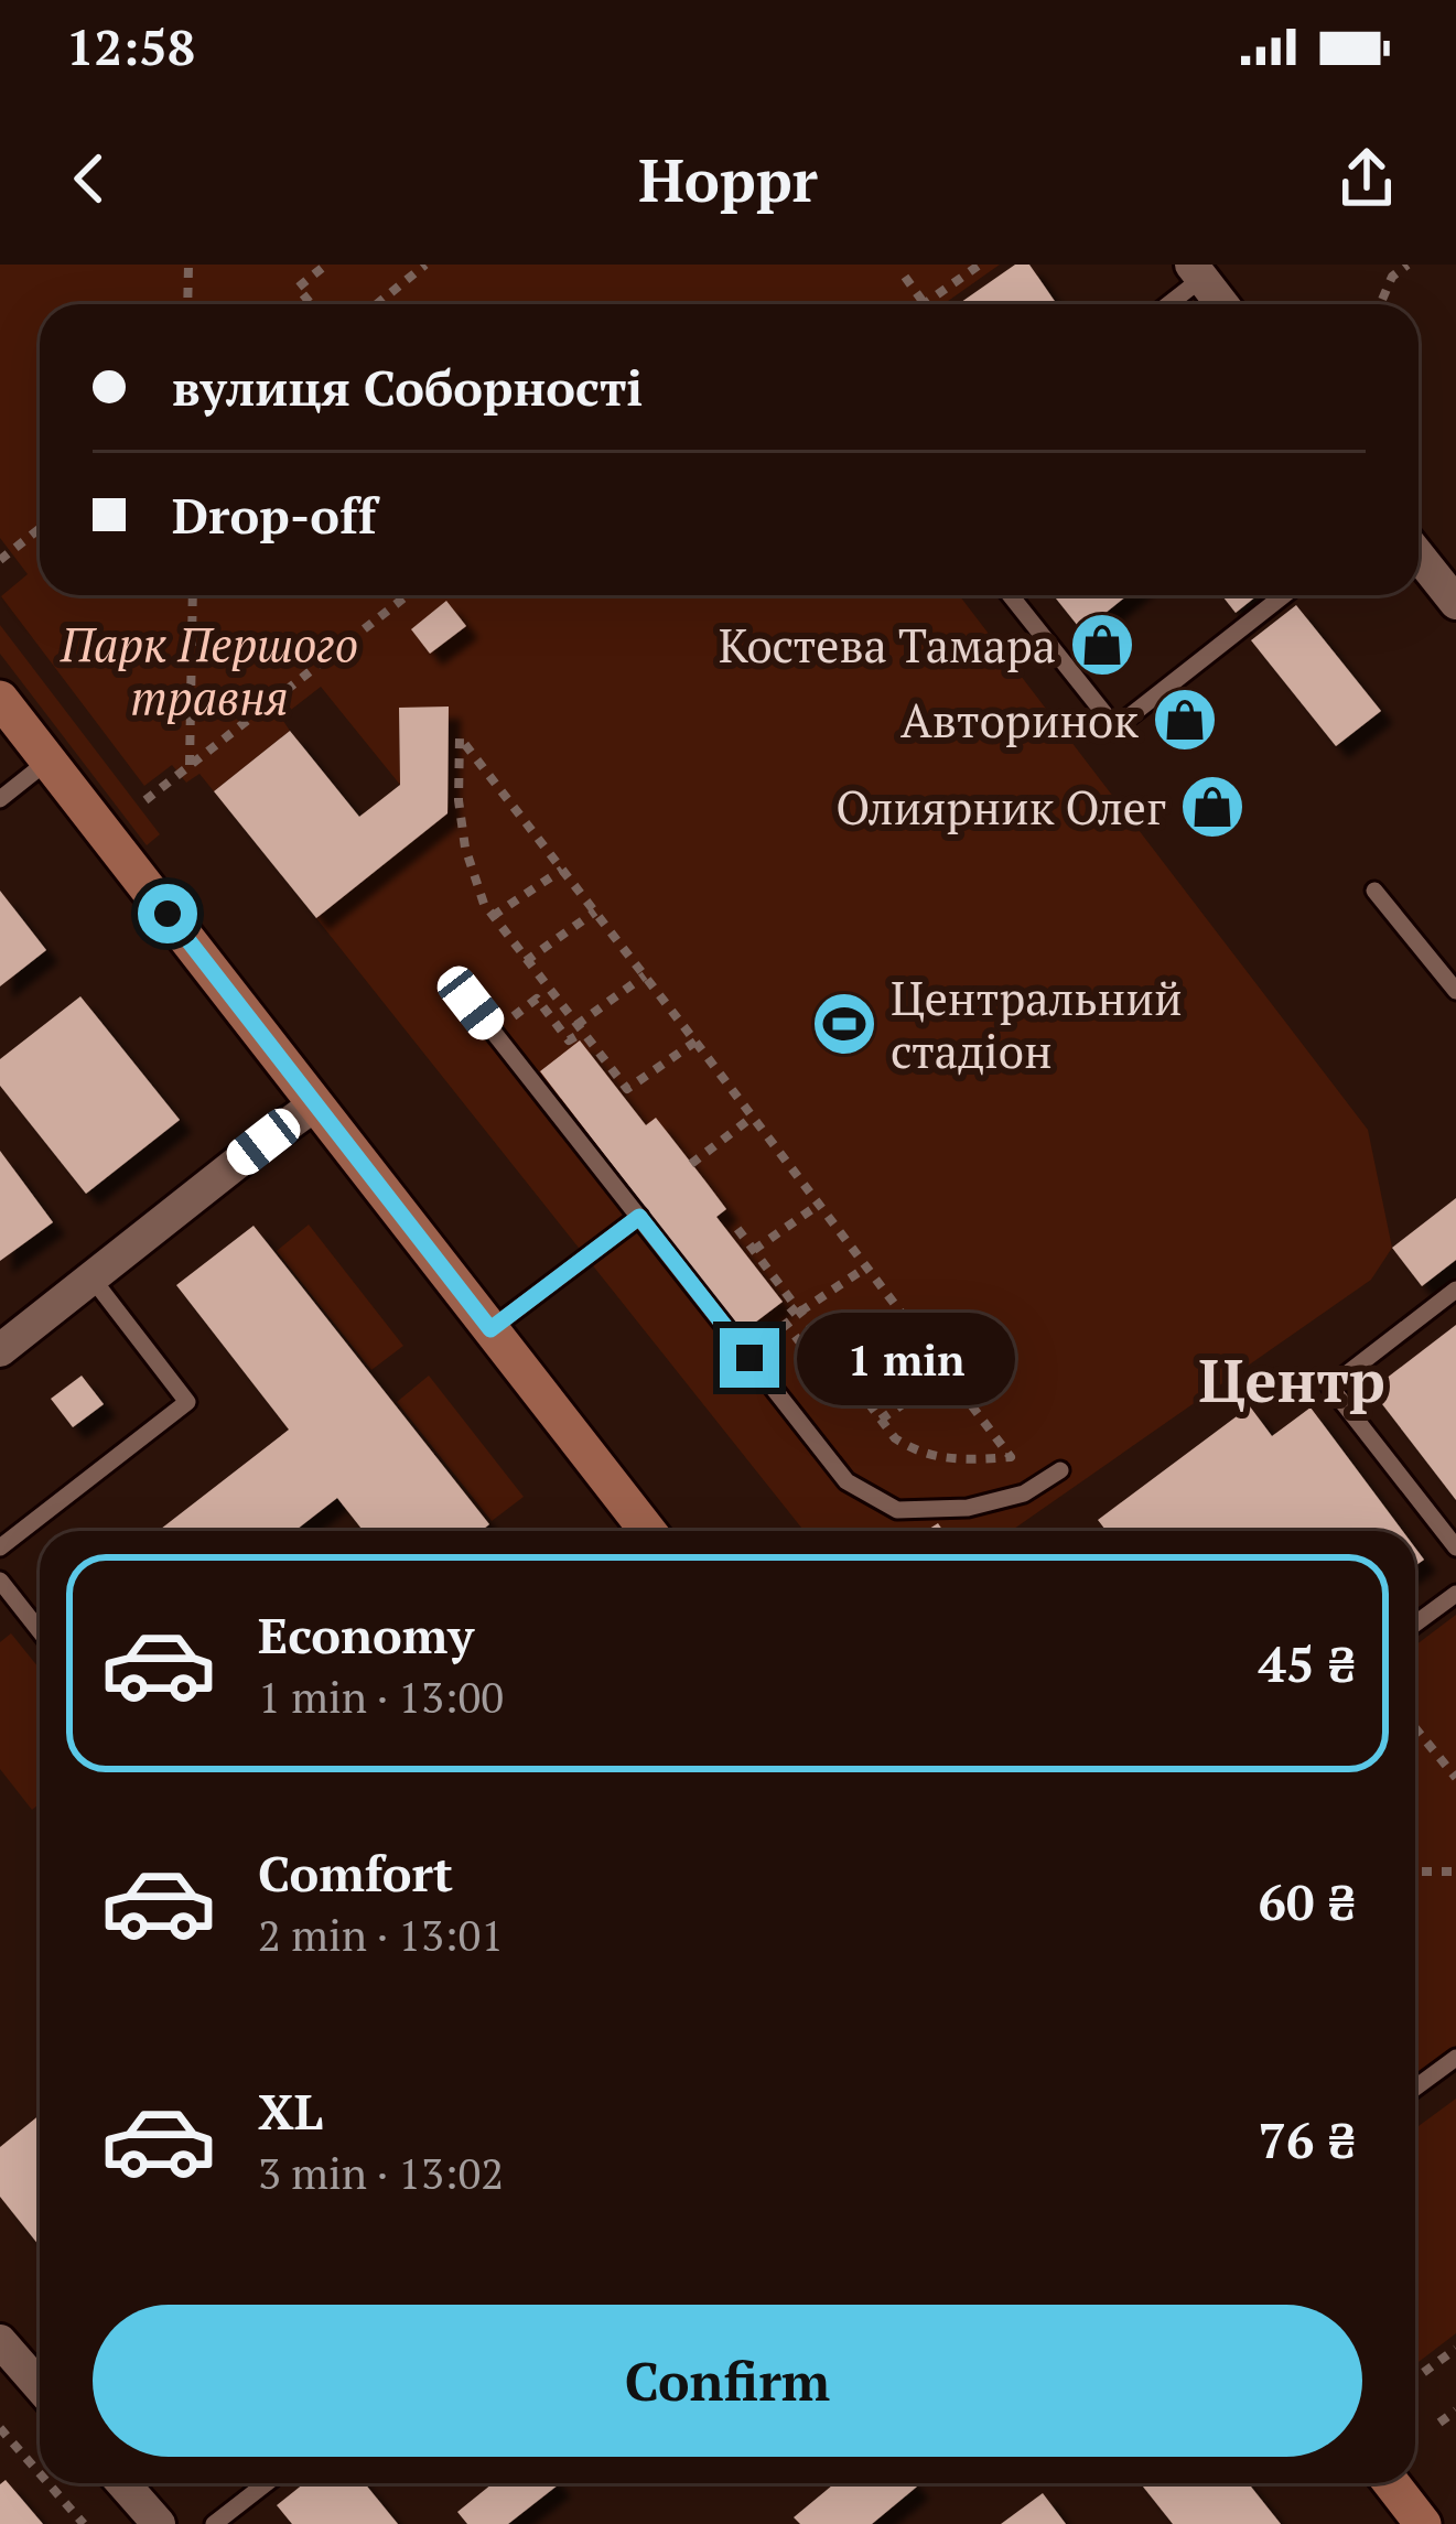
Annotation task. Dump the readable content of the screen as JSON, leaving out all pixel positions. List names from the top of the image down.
{
  "districts": ["Центр"],
  "parks": ["Парк Першого травня"],
  "places": {
    "shop": ["Костева Тамара", "Авторинок", "Олиярник Олег"],
    "sports": ["Центральний стадіон"]
  },
  "page": {
    "status": "12:58",
    "header": "Hoppr",
    "banner": ["вулиця Соборності", "Drop-off"],
    "bubble": "1 min",
    "list": [
      {
        "name": "Economy",
        "note": "1 min · 13:00",
        "value": "45 ₴"
      },
      {
        "name": "Comfort",
        "note": "2 min · 13:01",
        "value": "60 ₴"
      },
      {
        "name": "XL",
        "note": "3 min · 13:02",
        "value": "76 ₴"
      }
    ],
    "buttons": "Confirm"
  }
}
